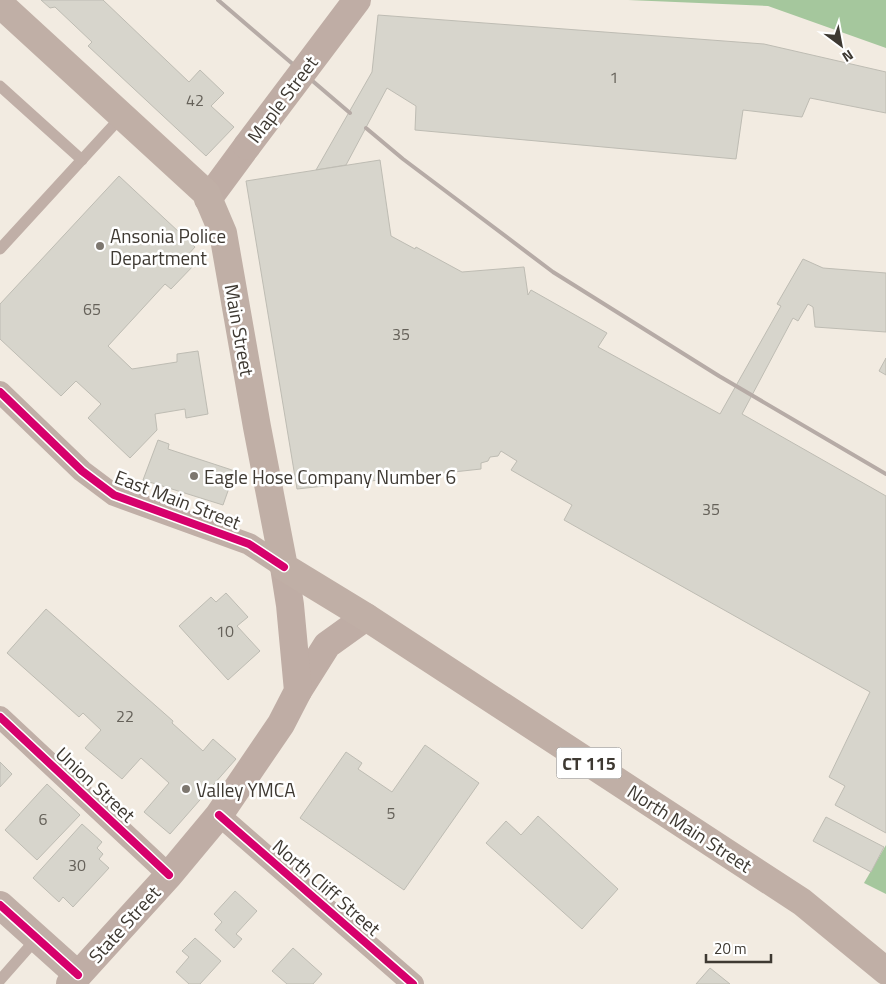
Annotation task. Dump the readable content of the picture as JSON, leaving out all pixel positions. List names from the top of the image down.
{
  "streets": {
    "main road": [
      "Maple Street",
      "Main Street",
      "CT 115",
      "North Main Street",
      "State Street"
    ],
    "street": ["East Main Street", "Union Street", "North Cliff Street"]
  },
  "crossings": [
    ["Maple Street", "Main Street"],
    ["Main Street", "East Main Street"],
    ["Main Street", "North Main Street"],
    ["East Main Street", "North Main Street"],
    ["Union Street", "State Street"],
    ["North Main Street", "State Street"],
    ["North Cliff Street", "State Street"]
  ],
  "places": ["Ansonia Police Department", "Eagle Hose Company Number 6", "Valley YMCA"],
  "house_numbers": [
    "1",
    "42",
    "65",
    "35",
    "35",
    "10",
    "22",
    "5",
    "6",
    "30"
  ],
  "scale_bar": "20 m",
  "north": "bottom right"
}
